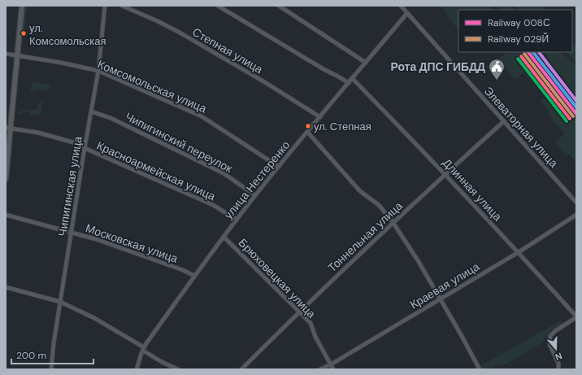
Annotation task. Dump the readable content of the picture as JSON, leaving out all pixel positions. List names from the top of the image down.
{
  "streets": {
    "street": [
      "Степная улица",
      "Комсомольская улица",
      "Элеваторная улица",
      "Чипигинский переулок",
      "Красноармейская улица",
      "улица Нестеренко",
      "Чипигинская улица",
      "Длинная улица",
      "Тоннельная улица",
      "Московская улица",
      "Брюховецкая улица",
      "Краевая улица"
    ]
  },
  "crossings": [
    ["Степная улица", "улица Нестеренко"],
    ["Комсомольская улица", "улица Нестеренко"],
    ["Комсомольская улица", "Чипигинская улица"],
    ["Элеваторная улица", "улица Нестеренко"],
    ["Элеваторная улица", "Тоннельная улица"],
    ["Чипигинский переулок", "улица Нестеренко"],
    ["Чипигинский переулок", "Чипигинская улица"],
    ["Красноармейская улица", "улица Нестеренко"],
    ["Красноармейская улица", "Чипигинская улица"],
    ["улица Нестеренко", "Длинная улица"],
    ["улица Нестеренко", "Московская улица"],
    ["улица Нестеренко", "Брюховецкая улица"],
    ["Чипигинская улица", "Московская улица"],
    ["Длинная улица", "Тоннельная улица"],
    ["Длинная улица", "Краевая улица"],
    ["Тоннельная улица", "Брюховецкая улица"],
    ["Брюховецкая улица", "Краевая улица"]
  ],
  "places": {
    "other": ["ул. Комсомольская", "ул. Степная"],
    "public building": ["Рота ДПС ГИБДД"]
  },
  "lines": ["rail line 008С", "rail line 029Й"],
  "legend": ["Railway 008С", "Railway 029Й"],
  "scale_bar": "200 m",
  "north": "bottom"
}
